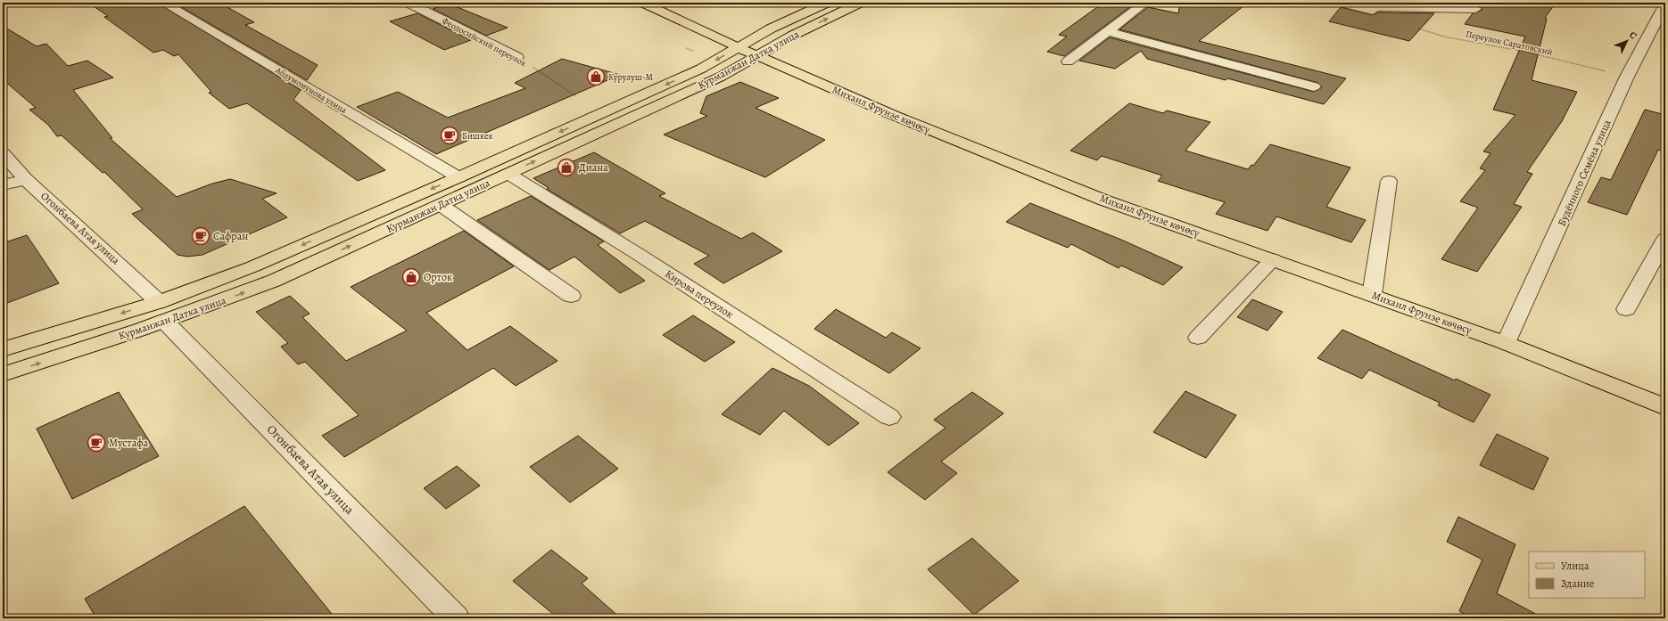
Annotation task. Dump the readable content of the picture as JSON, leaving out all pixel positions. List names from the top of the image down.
{
  "streets": {
    "main road": ["Курманжан Датка улица", "Михаил Фрунзе көчөсү"],
    "street": [
      "Феодосийский переулок",
      "Абдумомунова улица",
      "Будённого Семёна улица",
      "Огонбаева Атая улица",
      "Кирова переулок"
    ],
    "path": ["Переулок Саратовский"]
  },
  "crossings": [
    ["Переулок Саратовский", "Будённого Семёна улица"],
    ["Курманжан Датка улица", "Абдумомунова улица"],
    ["Курманжан Датка улица", "Михаил Фрунзе көчөсү"],
    ["Курманжан Датка улица", "Огонбаева Атая улица"],
    ["Курманжан Датка улица", "Кирова переулок"],
    ["Михаил Фрунзе көчөсү", "Будённого Семёна улица"]
  ],
  "places": {
    "shop": ["Курулуш-М", "Диана", "Орток"],
    "cafe": ["Бишкек", "Сафран", "Мустафа"]
  },
  "legend": ["Улица", "Здание"],
  "north": "top right"
}
